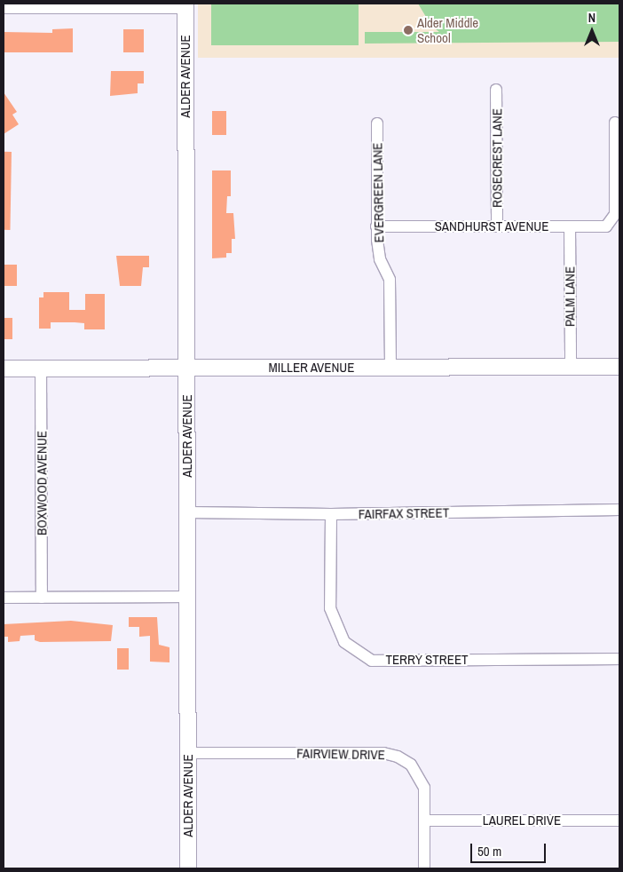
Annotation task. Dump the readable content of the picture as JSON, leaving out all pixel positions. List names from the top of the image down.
{
  "streets": {
    "main road": ["ALDER AVENUE", "MILLER AVENUE"],
    "street": [
      "ROSECREST LANE",
      "EVERGREEN LANE",
      "SANDHURST AVENUE",
      "PALM LANE",
      "BOXWOOD AVENUE",
      "FAIRFAX STREET",
      "TERRY STREET",
      "FAIRVIEW DRIVE",
      "LAUREL DRIVE"
    ]
  },
  "crossings": [
    ["ALDER AVENUE", "MILLER AVENUE"],
    ["ALDER AVENUE", "FAIRFAX STREET"],
    ["ALDER AVENUE", "FAIRVIEW DRIVE"],
    ["ROSECREST LANE", "SANDHURST AVENUE"],
    ["EVERGREEN LANE", "SANDHURST AVENUE"],
    ["EVERGREEN LANE", "MILLER AVENUE"],
    ["SANDHURST AVENUE", "PALM LANE"],
    ["PALM LANE", "MILLER AVENUE"],
    ["MILLER AVENUE", "BOXWOOD AVENUE"],
    ["FAIRFAX STREET", "TERRY STREET"],
    ["FAIRVIEW DRIVE", "LAUREL DRIVE"]
  ],
  "places": ["Alder Middle School"],
  "scale_bar": "50 m",
  "north": "top"
}
